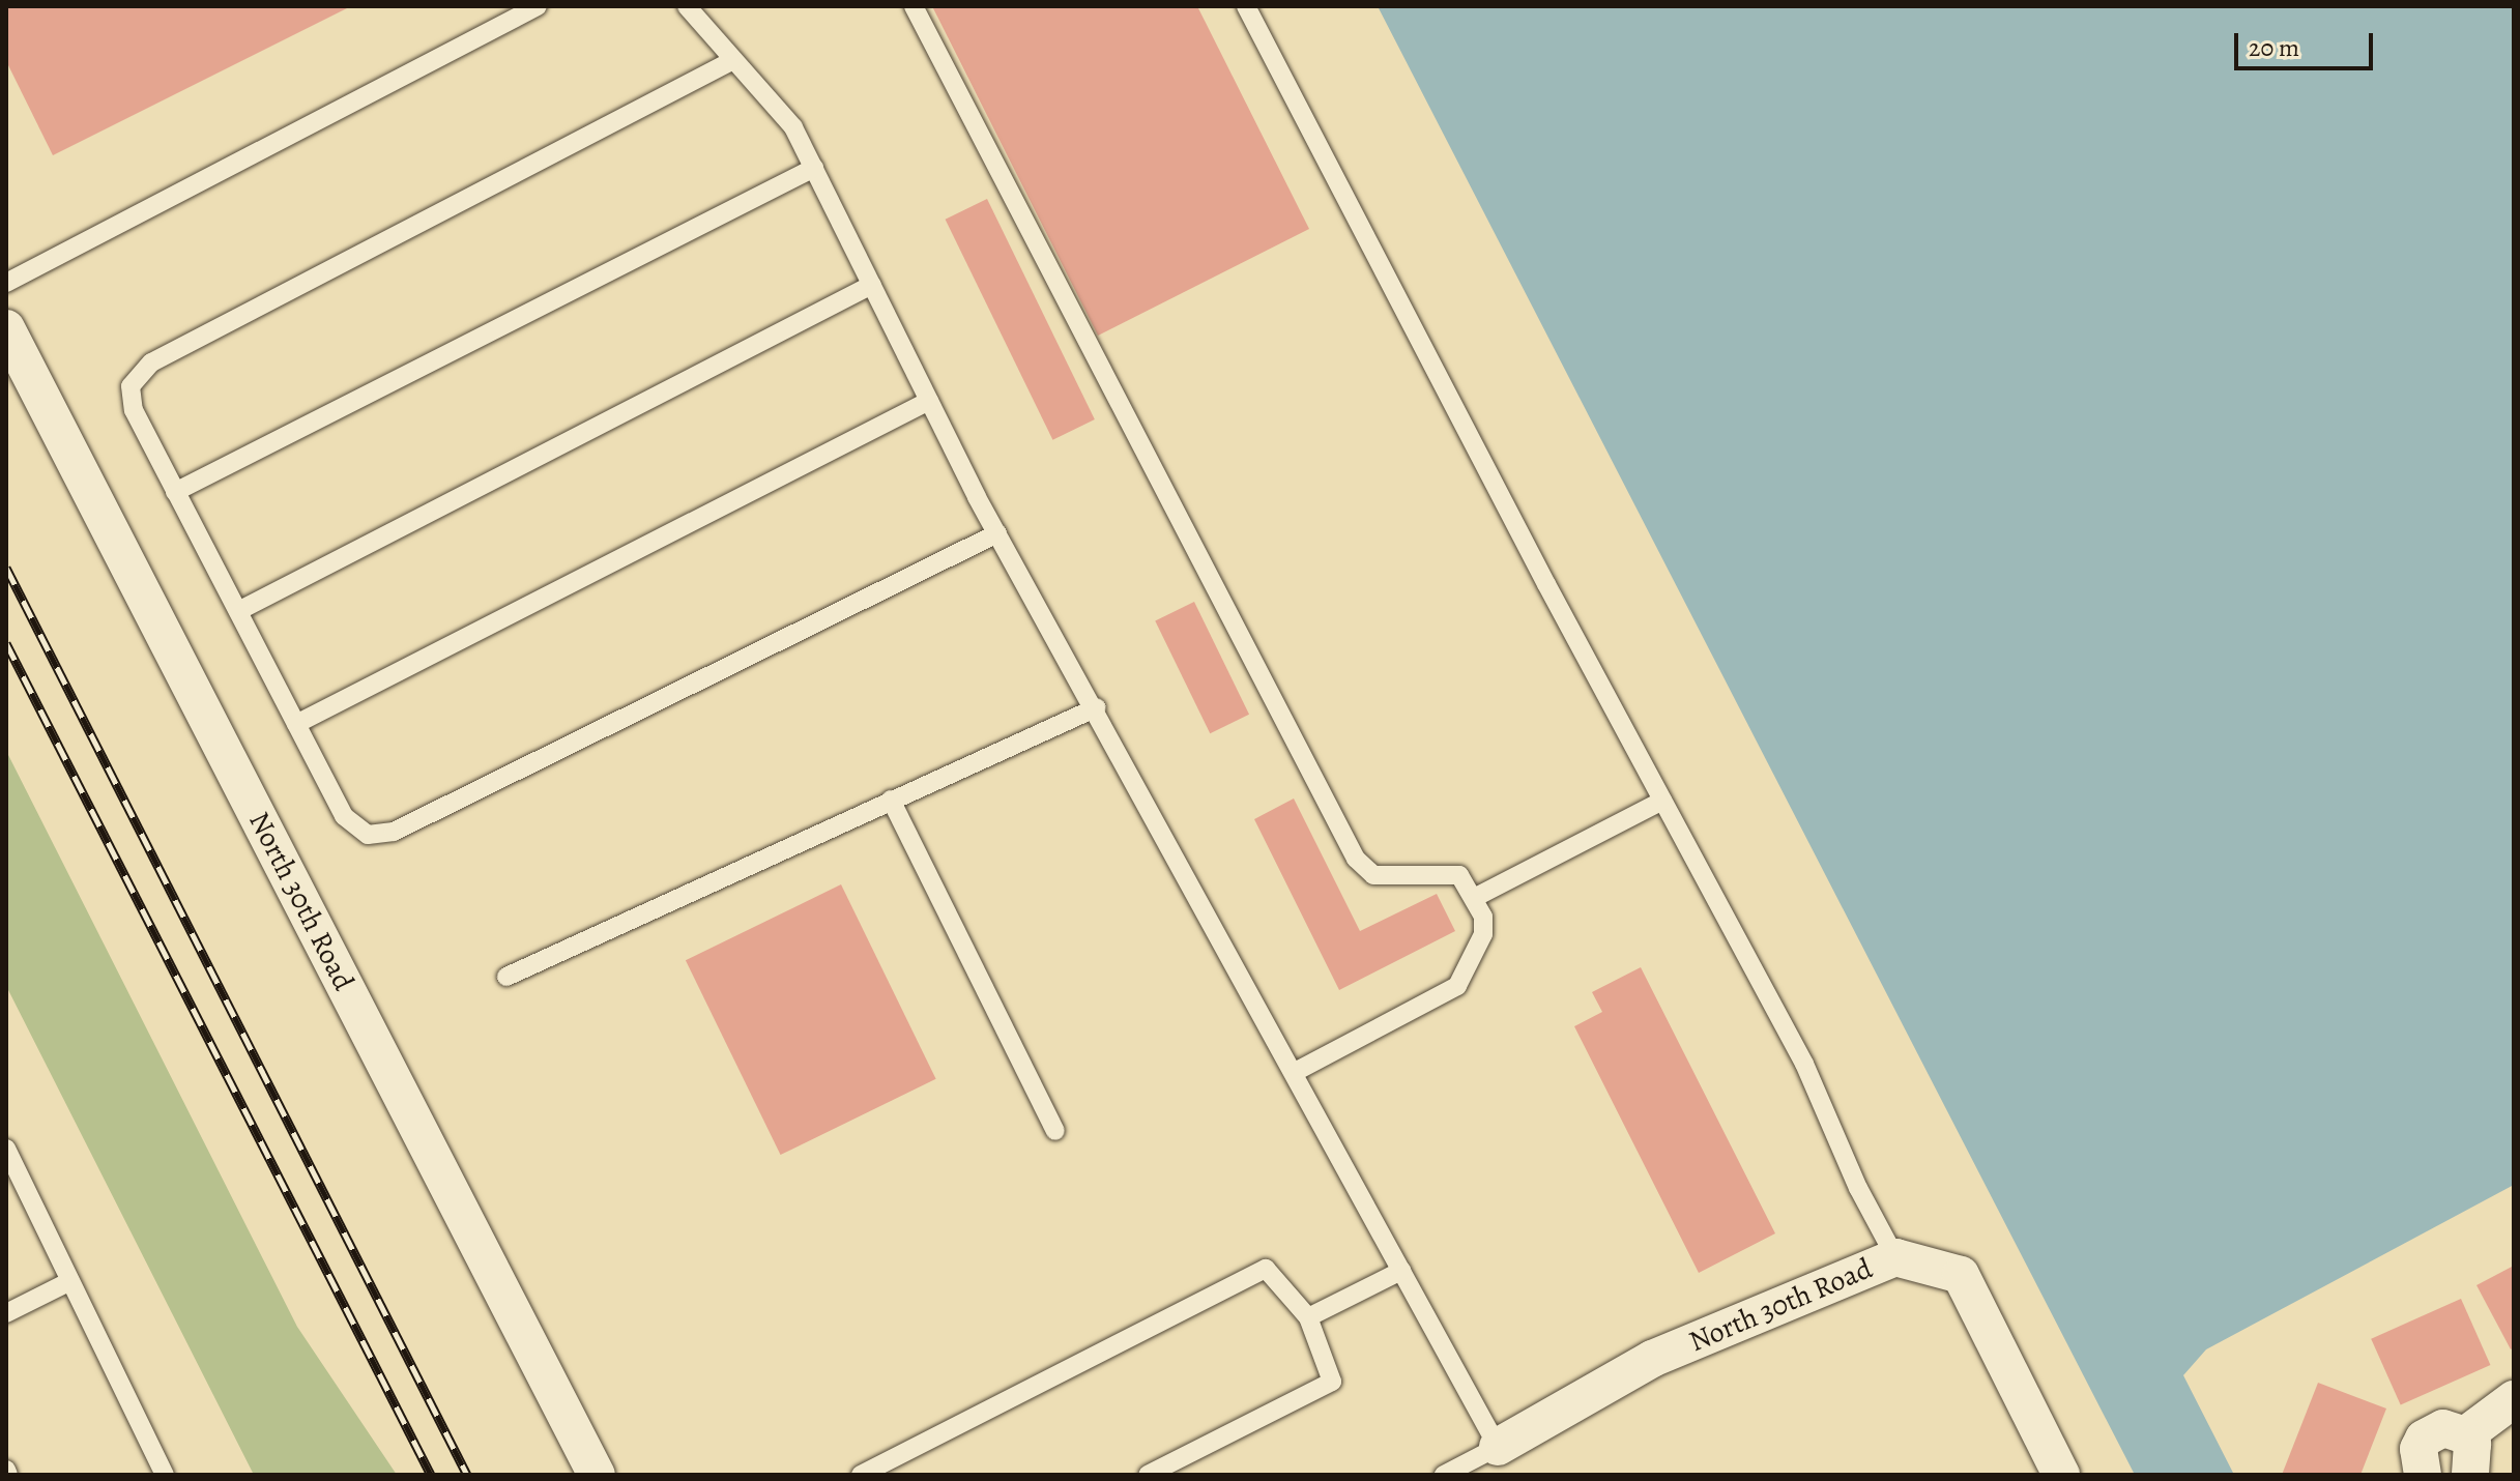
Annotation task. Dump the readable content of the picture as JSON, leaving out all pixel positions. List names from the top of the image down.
{
  "streets": {
    "street": ["North 30th Road"]
  },
  "scale_bar": "20 m"
}
